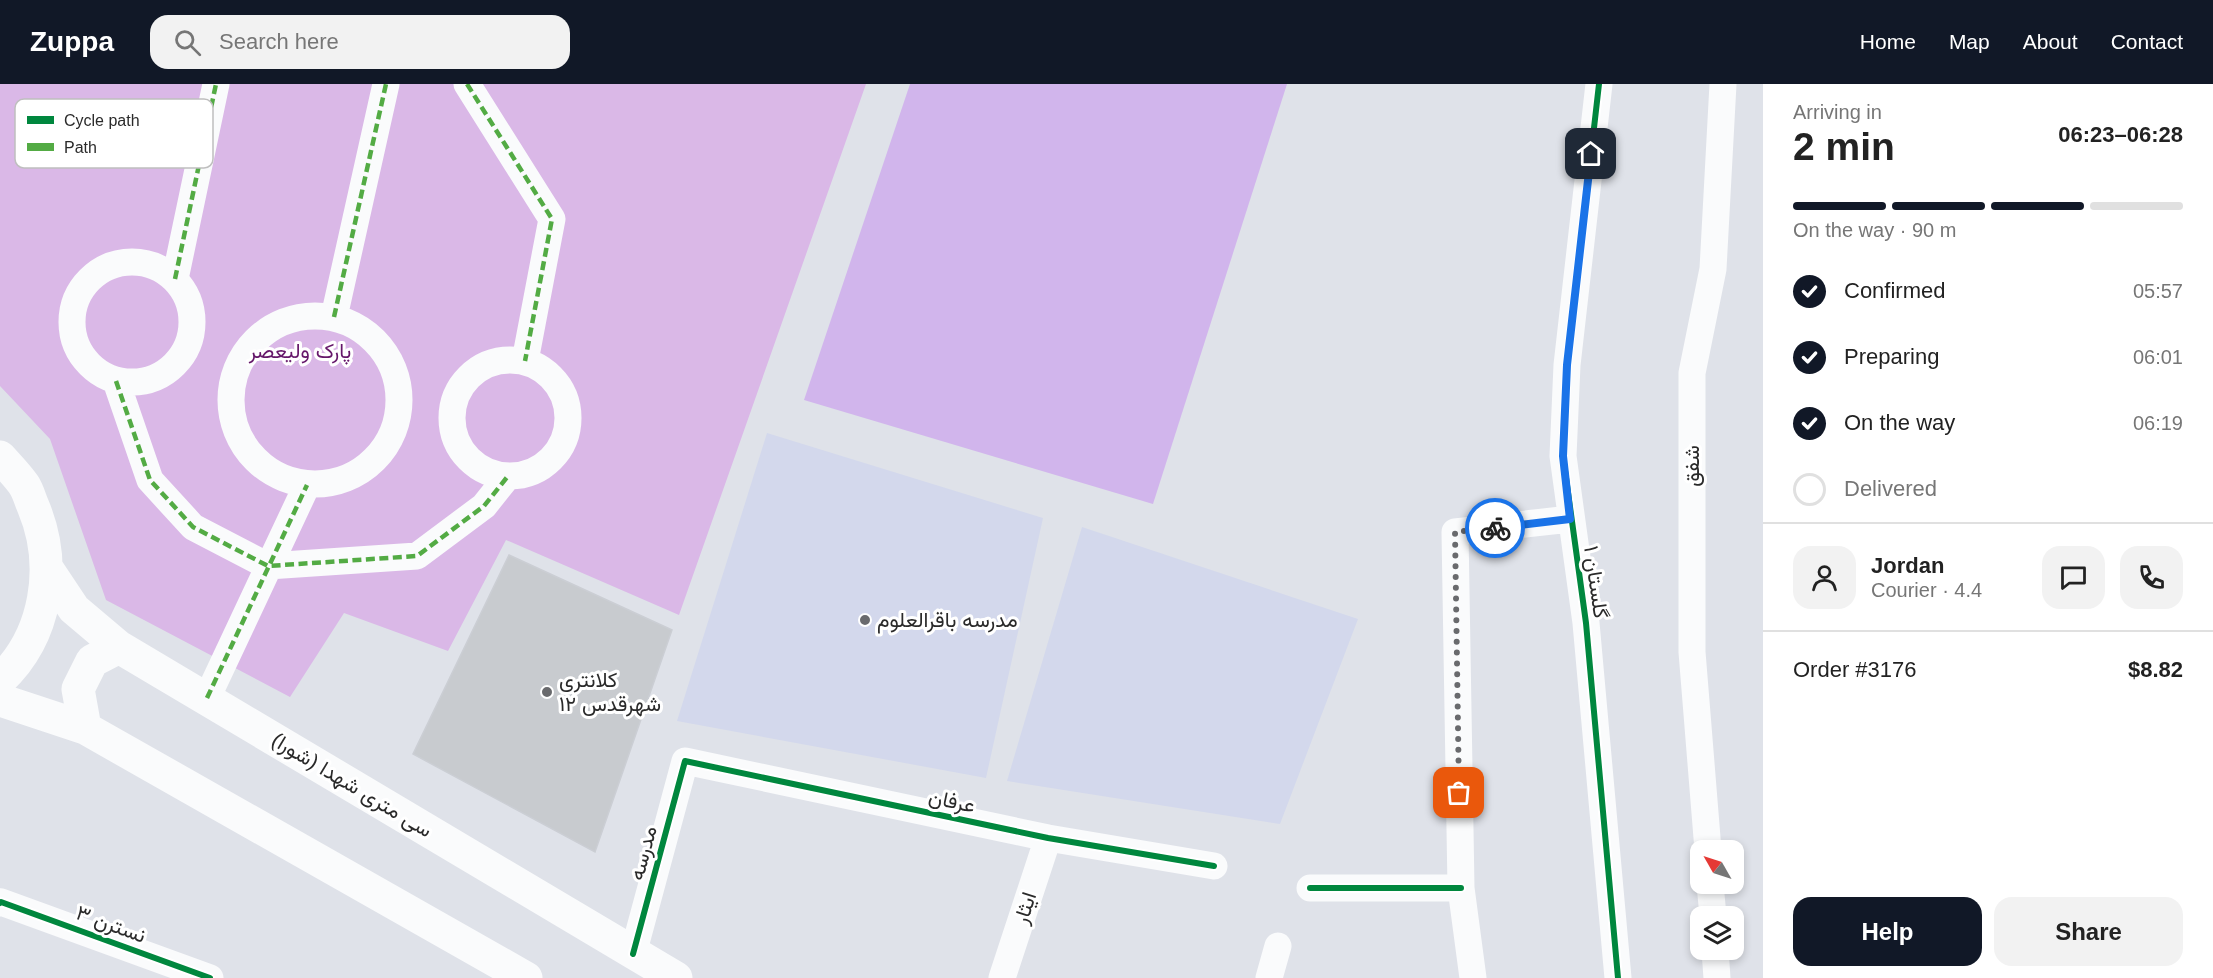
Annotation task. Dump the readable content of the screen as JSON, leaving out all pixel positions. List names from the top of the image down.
{
  "streets": {
    "main road": ["سی متری شهدا (شورا)"],
    "street": [
      "شفق",
      "گلستان ۱",
      "عرفان",
      "مدرسه",
      "ایثار",
      "نسترن ۳"
    ]
  },
  "crossings": [
    ["سی متری شهدا (شورا)", "مدرسه"],
    ["عرفان", "مدرسه"],
    ["عرفان", "ایثار"]
  ],
  "parks": ["پارک ولیعصر"],
  "places": ["مدرسه باقرالعلوم", "کلانتری ۱۲ شهرقدس"],
  "legend": ["Cycle path", "Path"],
  "north": "top left",
  "page": {
    "header": "Zuppa",
    "search": "Search here",
    "nav": [
      "Home",
      "Map",
      "About",
      "Contact"
    ],
    "heading": ["2 min", "Arriving in", "06:23–06:28"],
    "panel": [
      "Jordan",
      "Courier · 4.4",
      "Order #3176",
      "$8.82"
    ],
    "bar": "On the way · 90 m",
    "list": [
      ["Confirmed", "05:57"],
      ["Preparing", "06:01"],
      ["On the way", "06:19"],
      "Delivered"
    ],
    "buttons": ["Help", "Share"]
  }
}
